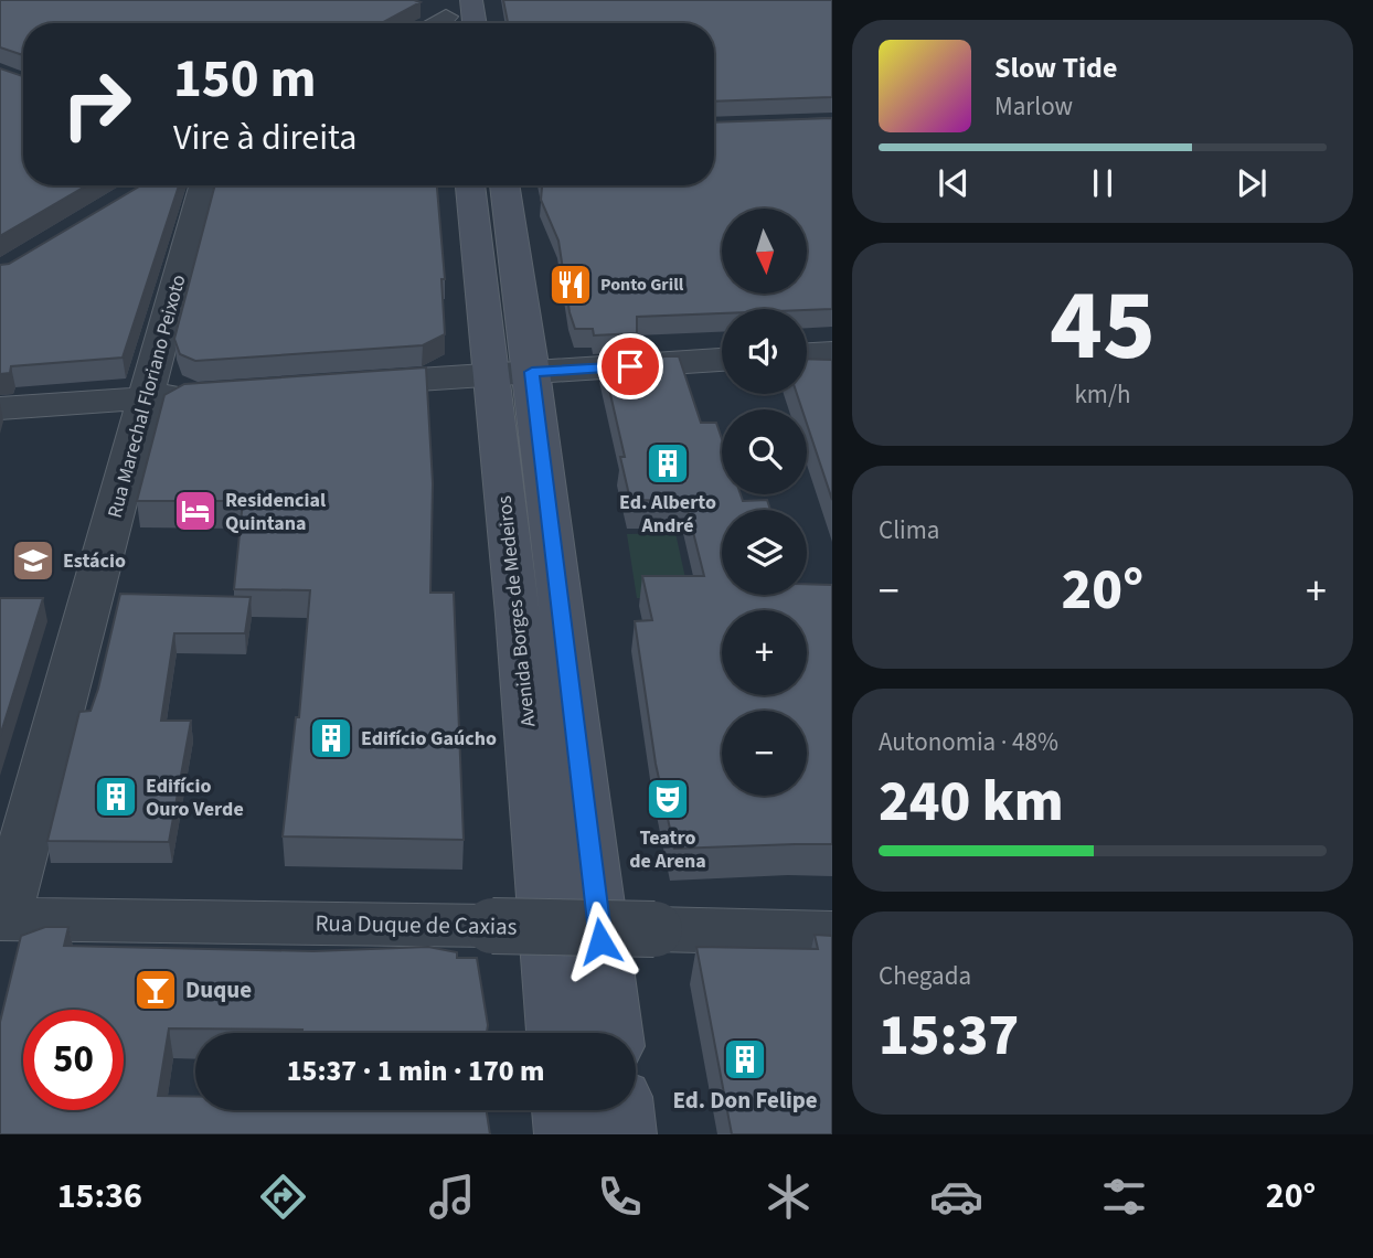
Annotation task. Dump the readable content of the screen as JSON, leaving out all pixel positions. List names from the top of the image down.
{
  "streets": {
    "main road": ["Avenida Borges de Medeiros"],
    "street": ["Rua Marechal Floriano Peixoto", "Rua Duque de Caxias"]
  },
  "crossings": [
    ["Rua Marechal Floriano Peixoto", "Rua Duque de Caxias"]
  ],
  "places": {
    "restaurant": ["Ponto Grill"],
    "building": [
      "Ed. Alberto André",
      "Edifício Gaúcho",
      "Edifício Ouro Verde",
      "Ed. Don Felipe"
    ],
    "hotel": ["Residencial Quintana"],
    "school or university": ["Estácio"],
    "theatre": ["Teatro de Arena"],
    "bar": ["Duque"]
  },
  "north": "bottom",
  "page": {
    "turn": ["150 m", "Vire à direita"],
    "song": ["Slow Tide", "Marlow"],
    "map_buttons": ["+", "−"],
    "tile": [
      ["45", "km/h"],
      "Clima",
      ["Autonomia · 48%", "240 km"],
      ["Chegada", "15:37"]
    ],
    "heat": ["−", "20°", "+"],
    "limit": "50",
    "trip": "15:37 · 1 min · 170 m",
    "tabs": ["15:36", "20°"]
  }
}
